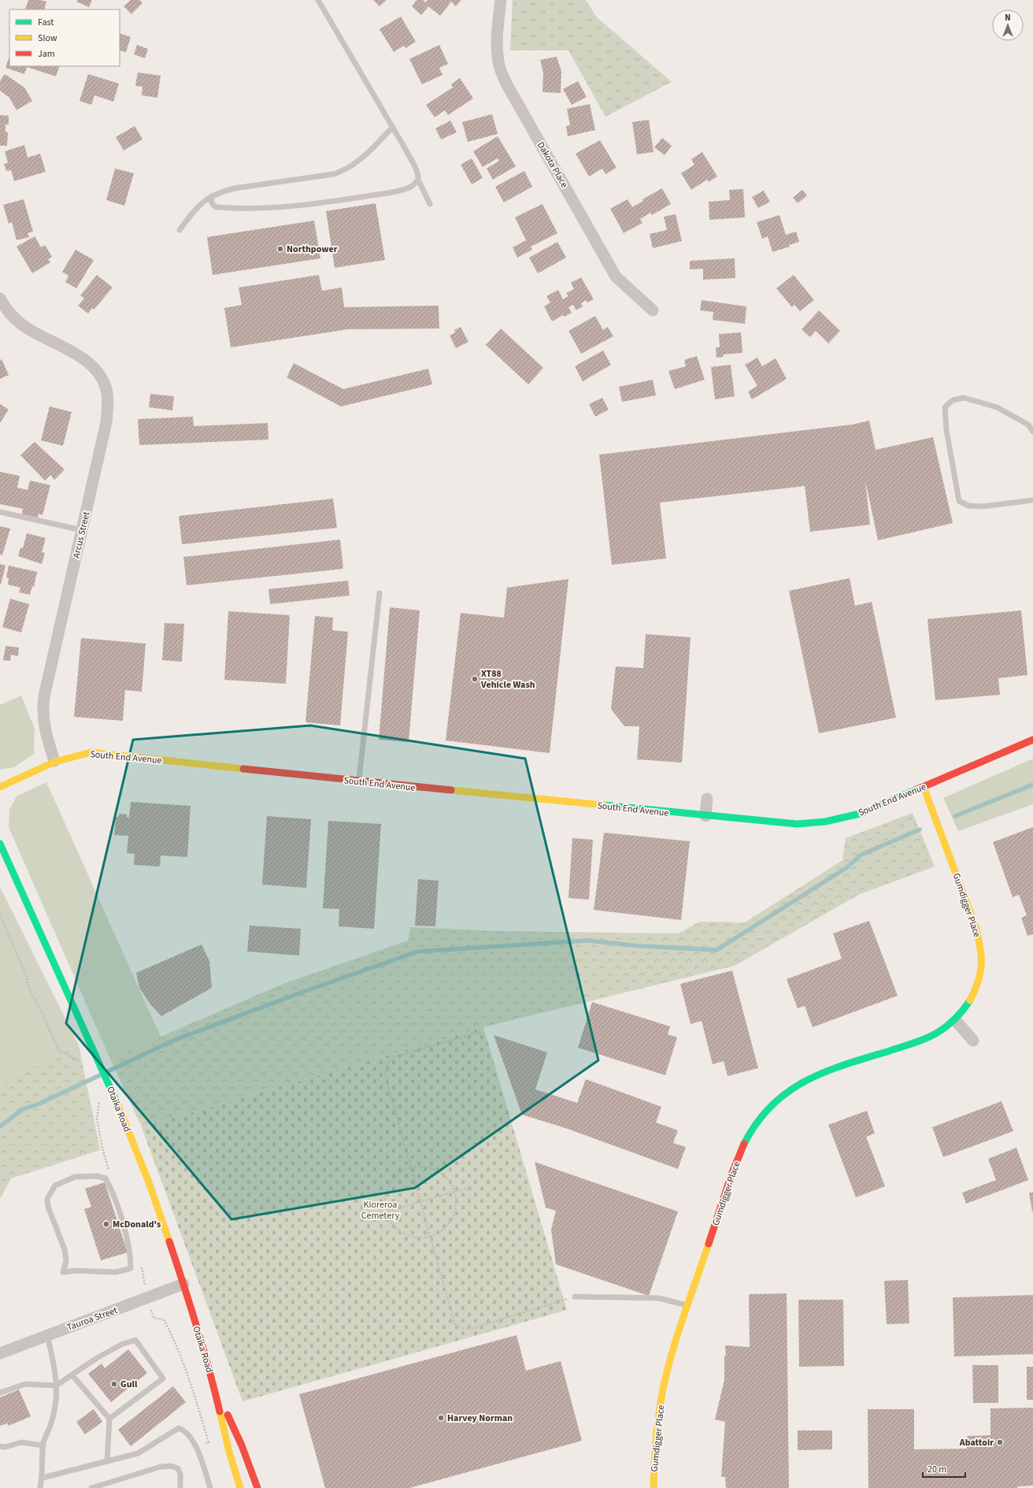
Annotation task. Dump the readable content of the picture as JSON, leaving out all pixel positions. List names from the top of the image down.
{
  "streets": {
    "main road": ["South End Avenue", "Gumdigger Place", "Otaika Road"],
    "street": ["Dakota Place", "Arcus Street", "Tauroa Street"]
  },
  "crossings": [
    ["Arcus Street", "South End Avenue"],
    ["South End Avenue", "Gumdigger Place"],
    ["Otaika Road", "Tauroa Street"]
  ],
  "parks": ["Kioreroa Cemetery"],
  "places": [
    "Northpower",
    "XT88 Vehicle Wash",
    "McDonald's",
    "Gull",
    "Harvey Norman",
    "Abattoir"
  ],
  "legend": ["Fast", "Slow", "Jam"],
  "scale_bar": "20 m",
  "north": "top"
}
